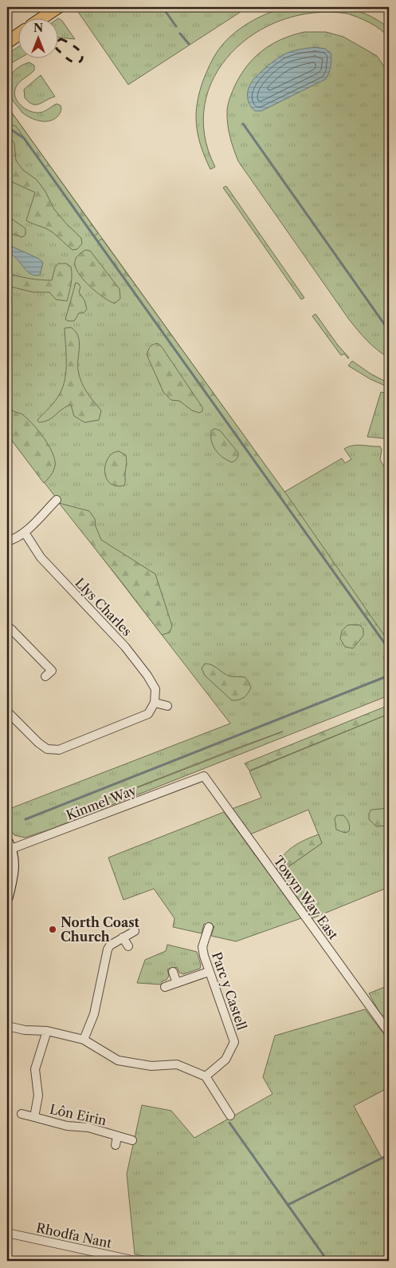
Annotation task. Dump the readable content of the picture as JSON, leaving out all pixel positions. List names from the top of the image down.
{
  "streets": {
    "street": [
      "Llys Charles",
      "Kinmel Way",
      "Towyn Way East",
      "Parc y Castell",
      "Lôn Eirin",
      "Rhodfa Nant"
    ]
  },
  "crossings": [
    ["Kinmel Way", "Towyn Way East"]
  ],
  "places": ["North Coast Church"],
  "north": "top"
}
